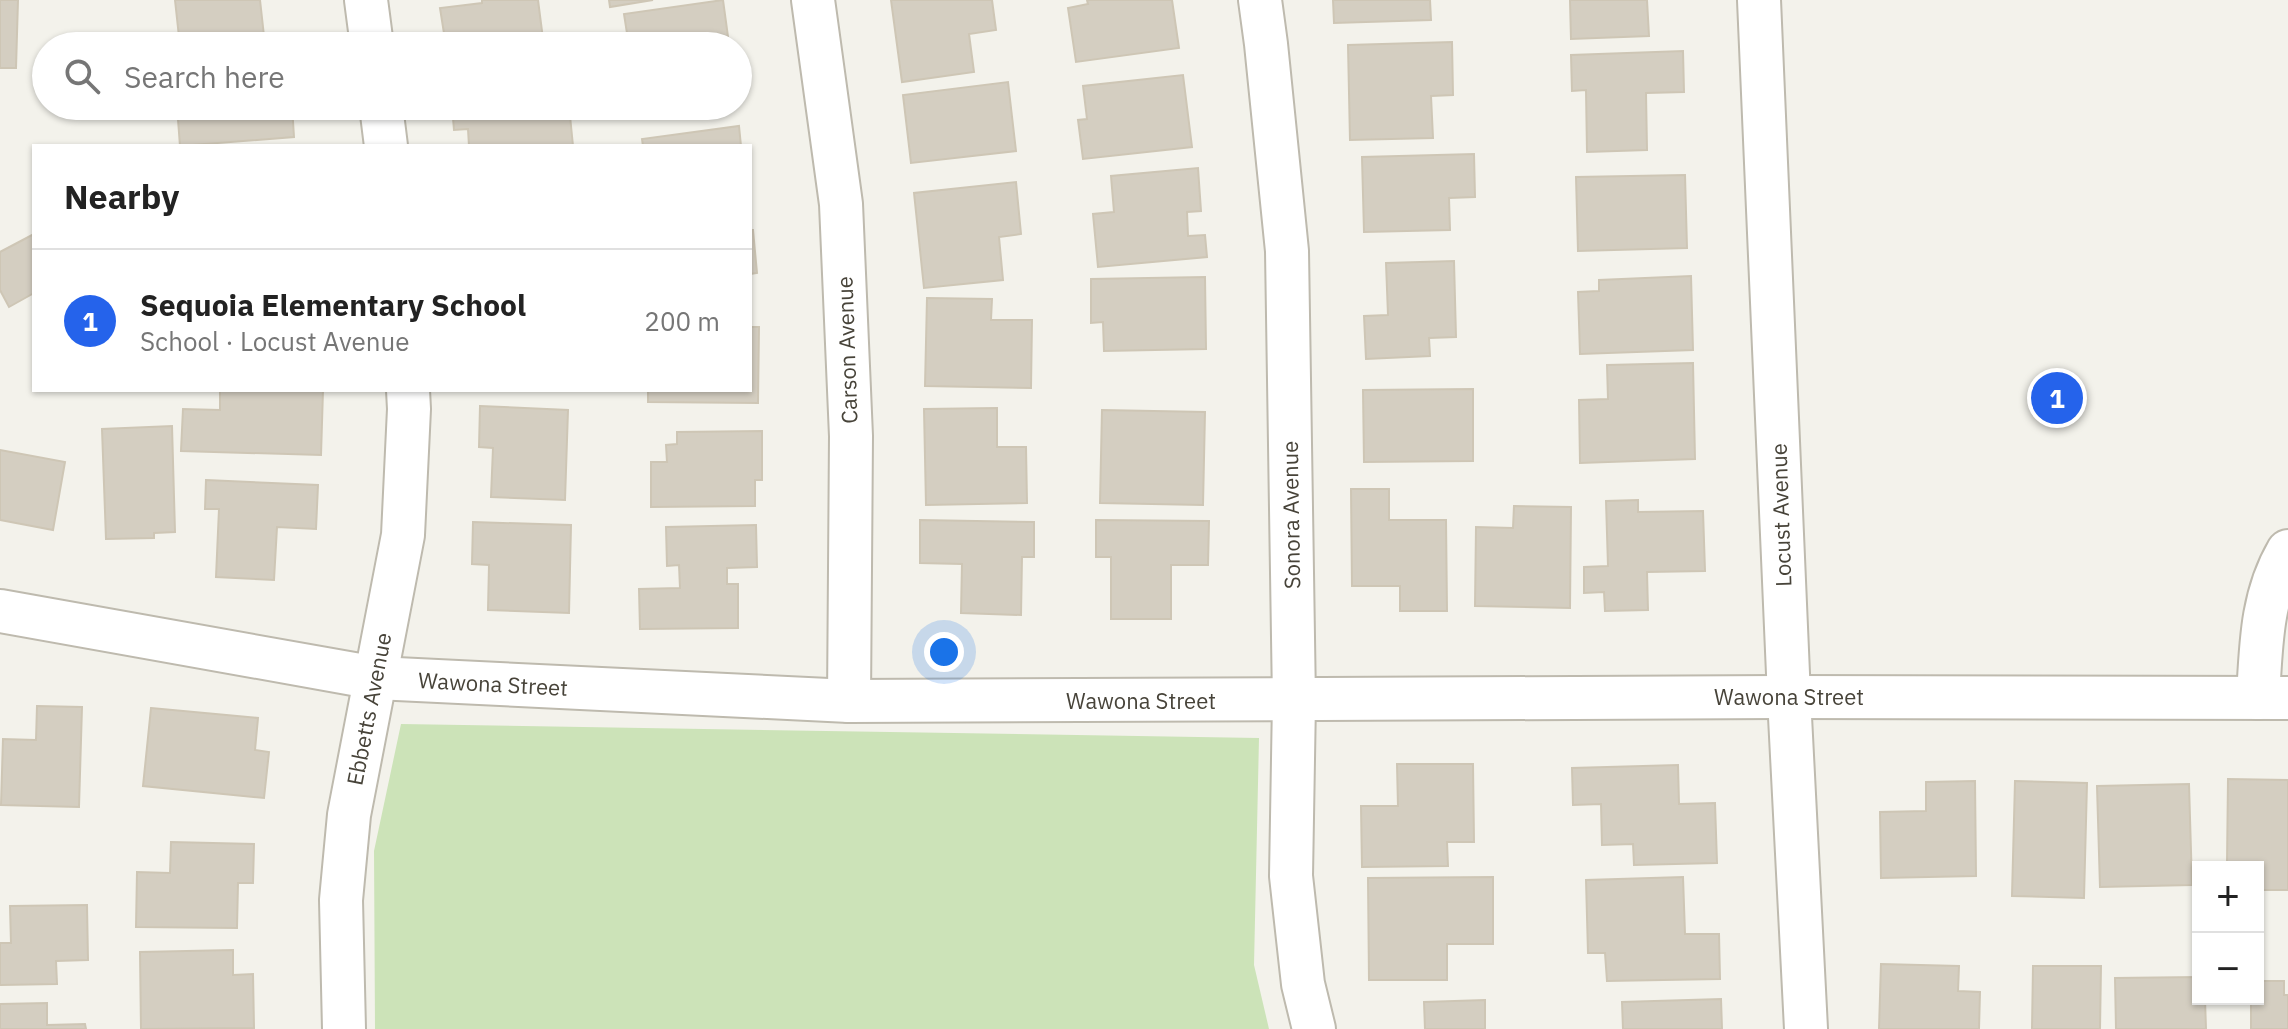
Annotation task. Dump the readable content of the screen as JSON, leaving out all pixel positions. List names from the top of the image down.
{
  "streets": {
    "street": [
      "Carson Avenue",
      "Sonora Avenue",
      "Locust Avenue",
      "Wawona Street",
      "Ebbetts Avenue"
    ]
  },
  "crossings": [
    ["Carson Avenue", "Wawona Street"],
    ["Sonora Avenue", "Wawona Street"],
    ["Locust Avenue", "Wawona Street"],
    ["Wawona Street", "Ebbetts Avenue"]
  ],
  "page": {
    "search": "Search here",
    "heading": "Nearby",
    "list": [
      {
        "mark": "1",
        "name": "Sequoia Elementary School",
        "note": "School · Locust Avenue",
        "value": "200 m"
      }
    ],
    "pins": "1",
    "map_buttons": ["+", "−"]
  }
}
